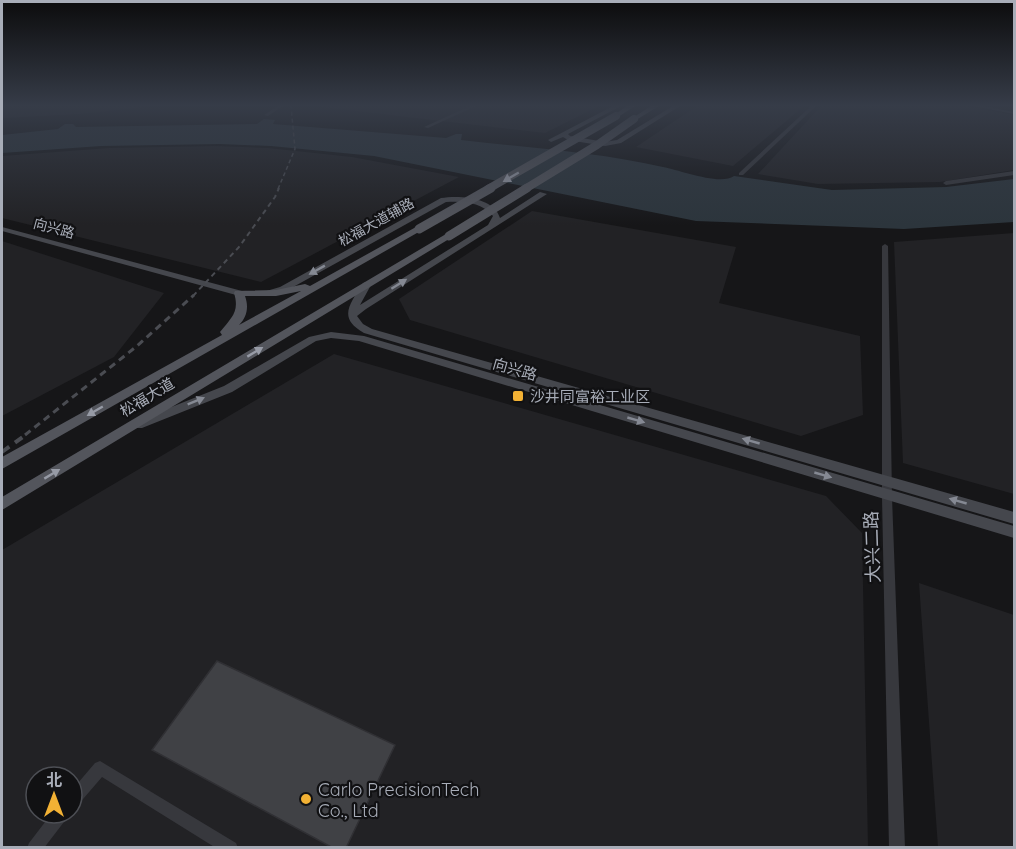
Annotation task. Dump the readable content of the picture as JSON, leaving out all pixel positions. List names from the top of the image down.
{
  "streets": {
    "main road": ["松福大道"],
    "street": ["松福大道辅路", "向兴路", "大兴二路"]
  },
  "crossings": [
    ["松福大道辅路", "松福大道"],
    ["向兴路", "松福大道"],
    ["向兴路", "大兴二路"]
  ],
  "places": {
    "transit": ["沙井同富裕工业区"],
    "other": ["Carlo PrecisionTech Co., Ltd"]
  },
  "north": "top"
}
